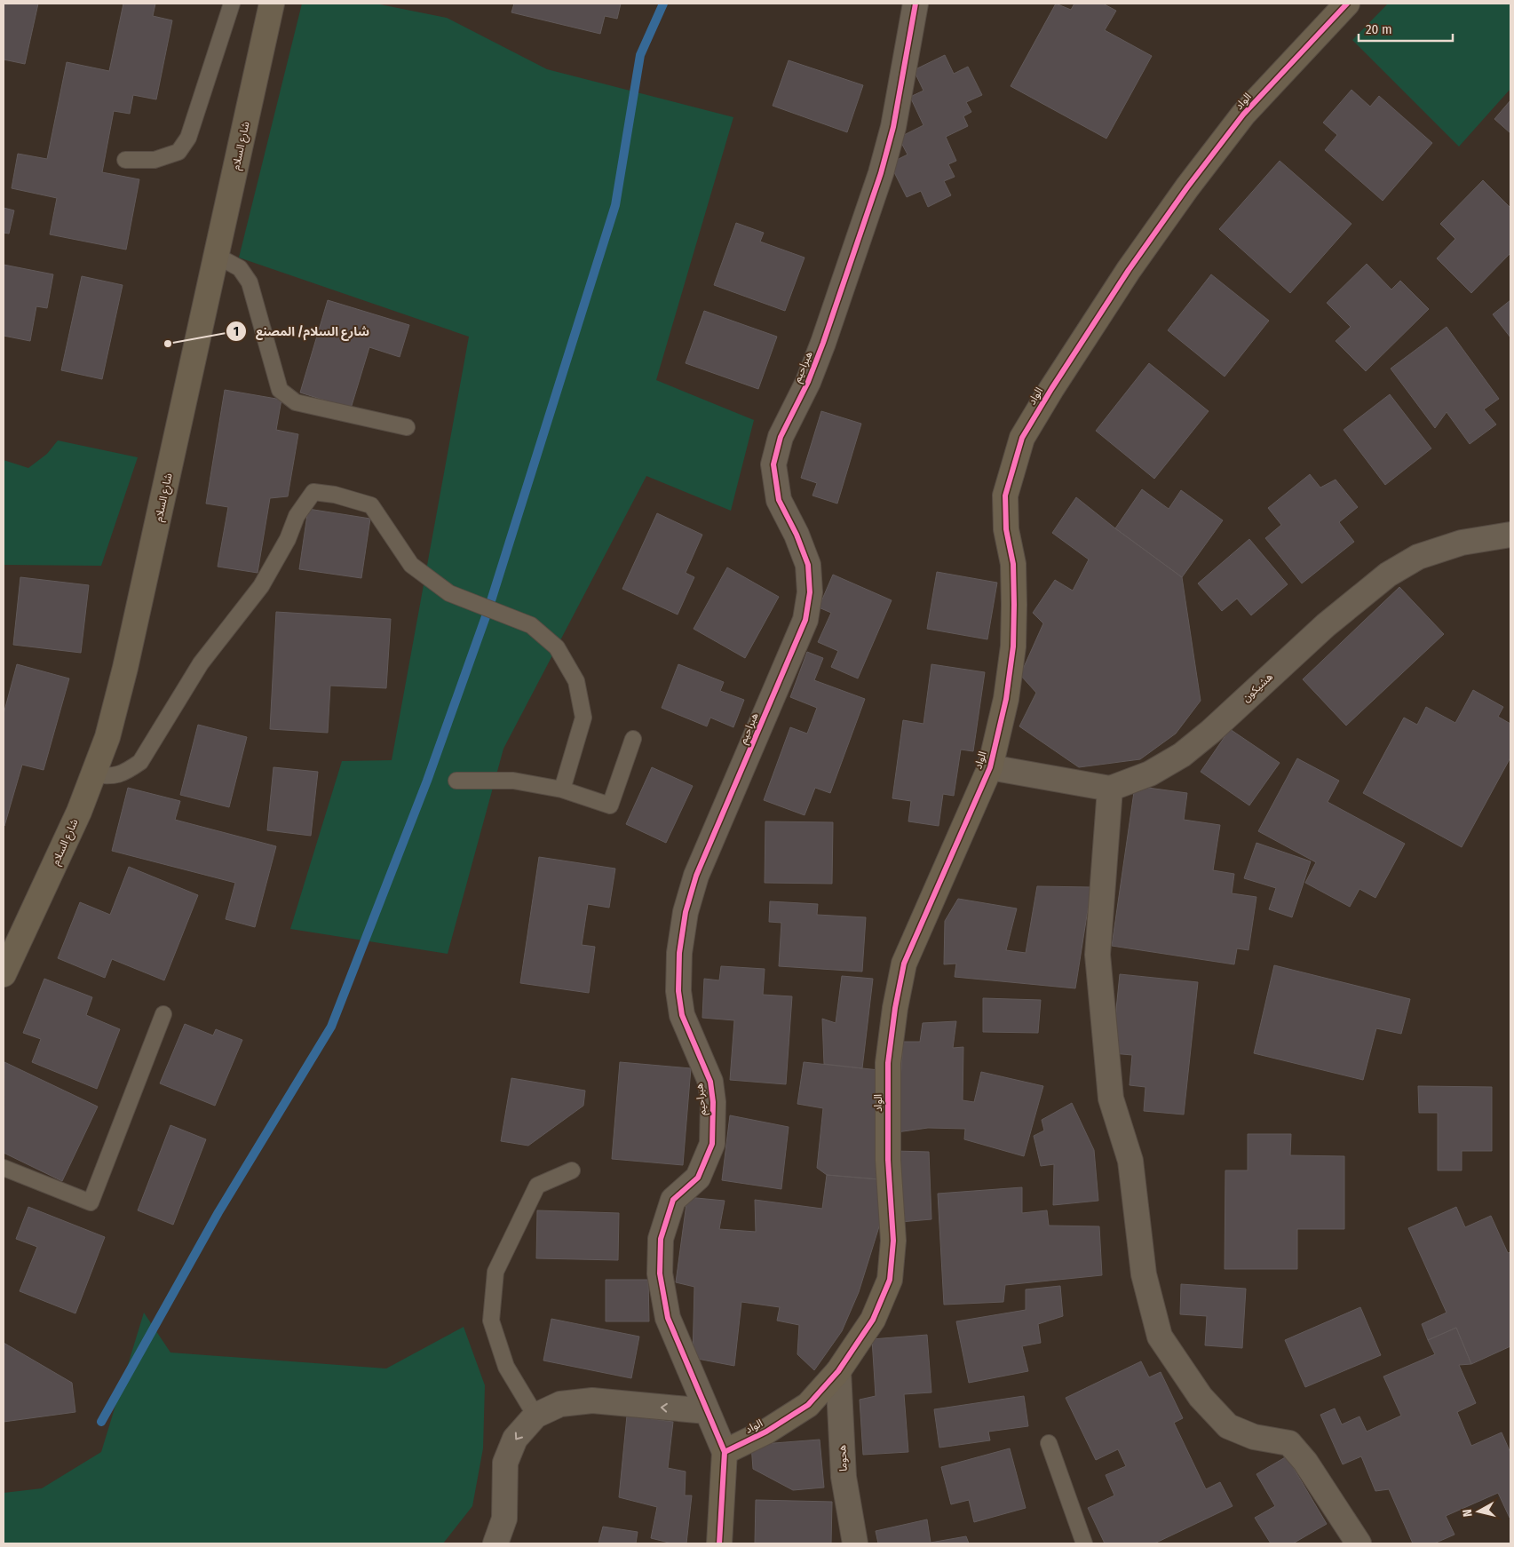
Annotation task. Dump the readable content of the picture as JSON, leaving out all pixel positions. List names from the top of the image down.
{
  "streets": {
    "street": [
      "الواد",
      "شارع السلام",
      "هبراحيم",
      "هشيكون",
      "هحوما"
    ]
  },
  "crossings": [
    ["الواد", "هبراحيم"],
    ["الواد", "هحوما"]
  ],
  "places": ["شارع السلام/ المصنع"],
  "scale_bar": "20 m",
  "north": "left"
}
